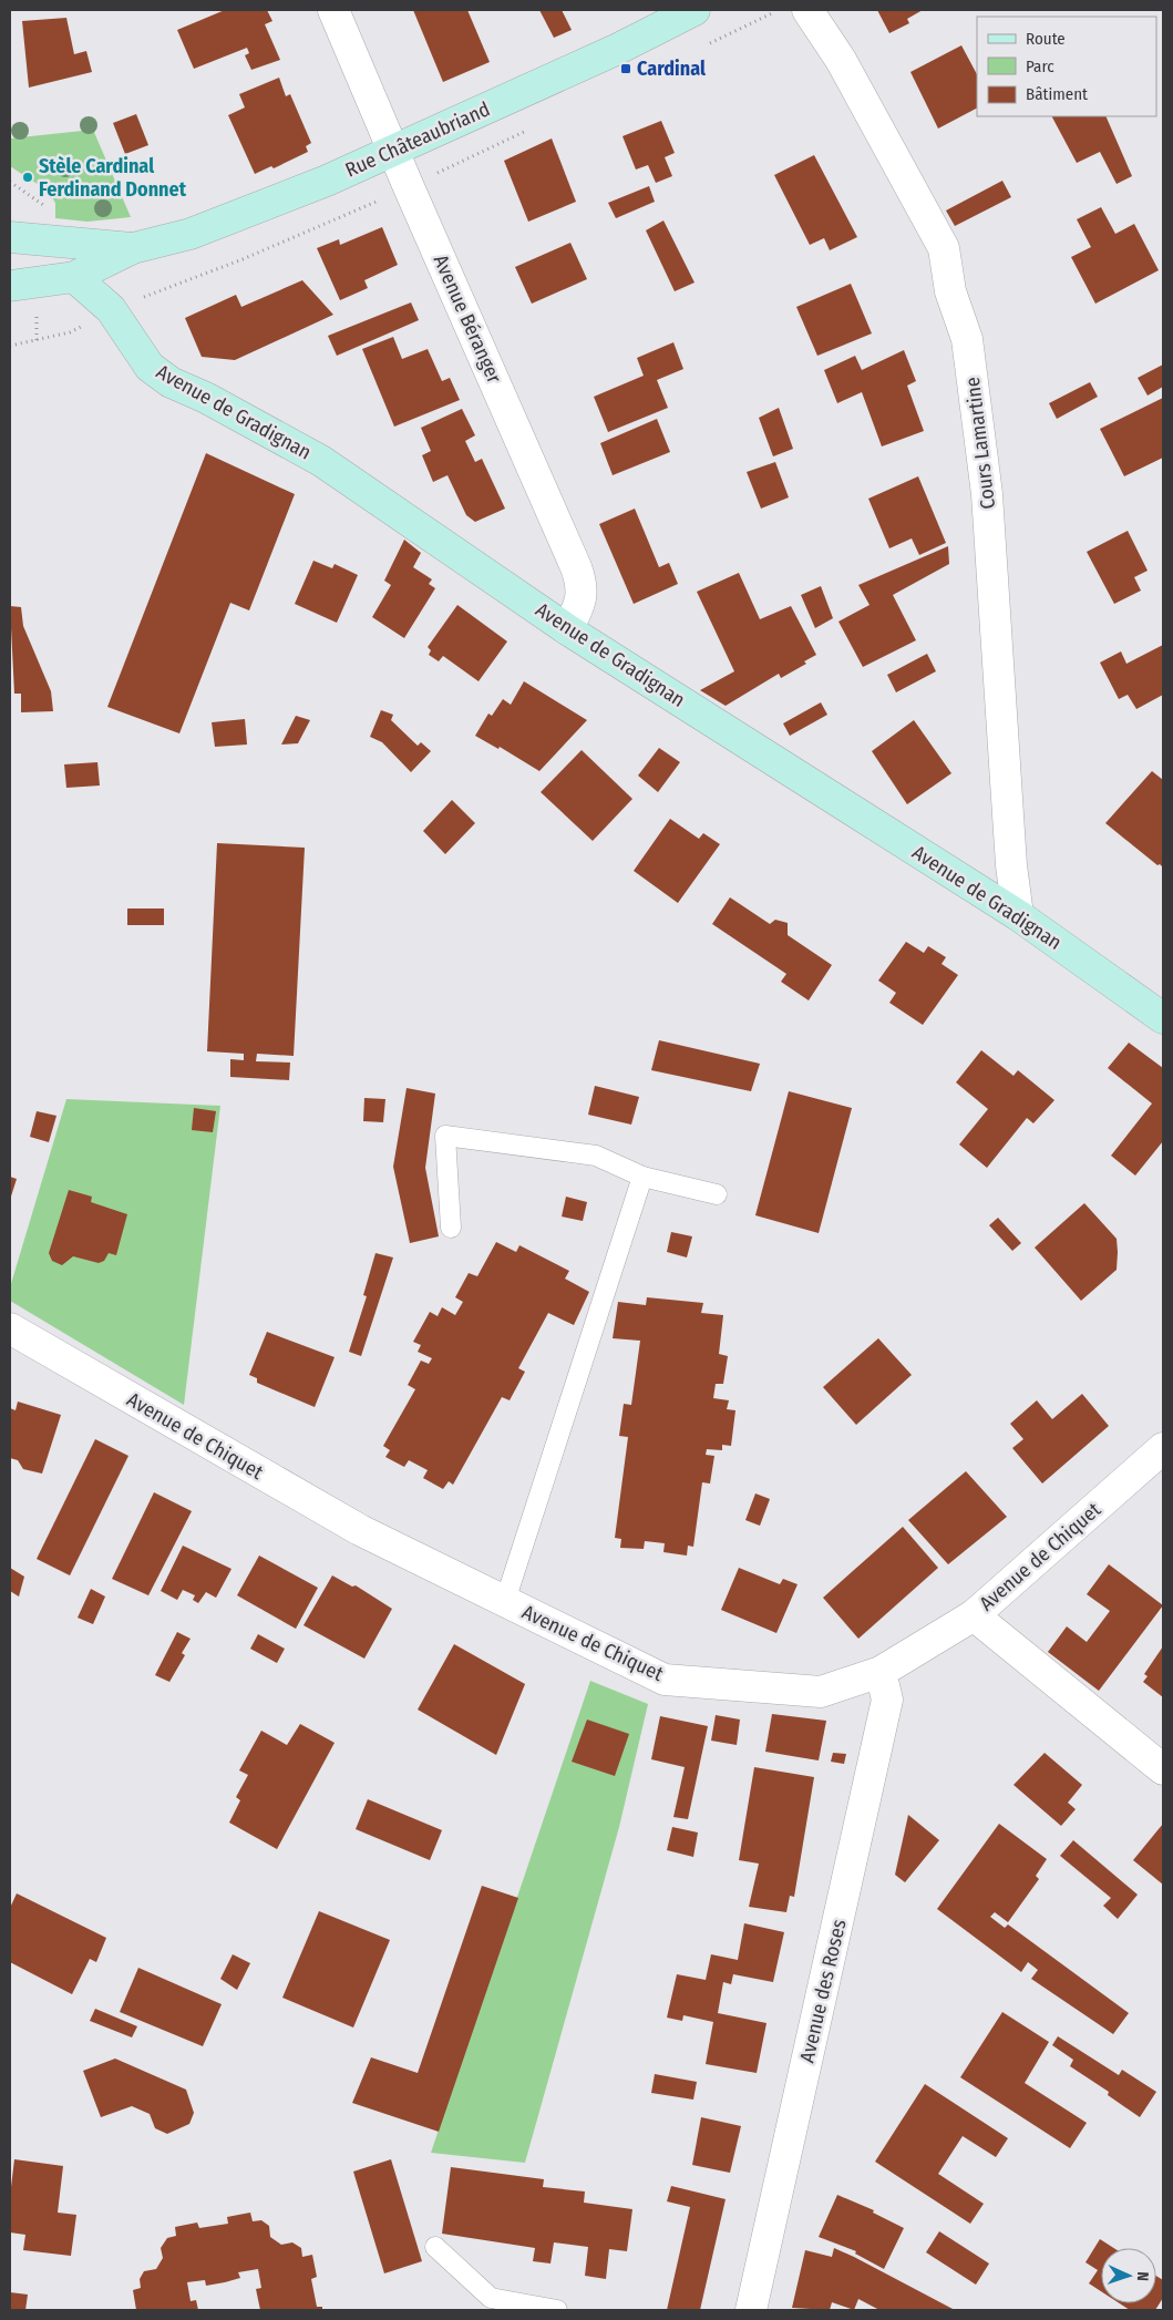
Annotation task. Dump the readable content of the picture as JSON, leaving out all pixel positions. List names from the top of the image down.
{
  "streets": {
    "street": [
      "Rue Châteaubriand",
      "Avenue Béranger",
      "Avenue de Gradignan",
      "Cours Lamartine",
      "Avenue de Chiquet",
      "Avenue des Roses"
    ]
  },
  "crossings": [
    ["Rue Châteaubriand", "Avenue Béranger"],
    ["Rue Châteaubriand", "Avenue de Gradignan"],
    ["Avenue Béranger", "Avenue de Gradignan"],
    ["Avenue de Gradignan", "Cours Lamartine"],
    ["Avenue de Chiquet", "Avenue des Roses"]
  ],
  "places": {
    "transit": ["Cardinal"],
    "other": ["Stèle Cardinal Ferdinand Donnet"]
  },
  "legend": ["Route", "Parc", "Bâtiment"],
  "north": "right"
}
